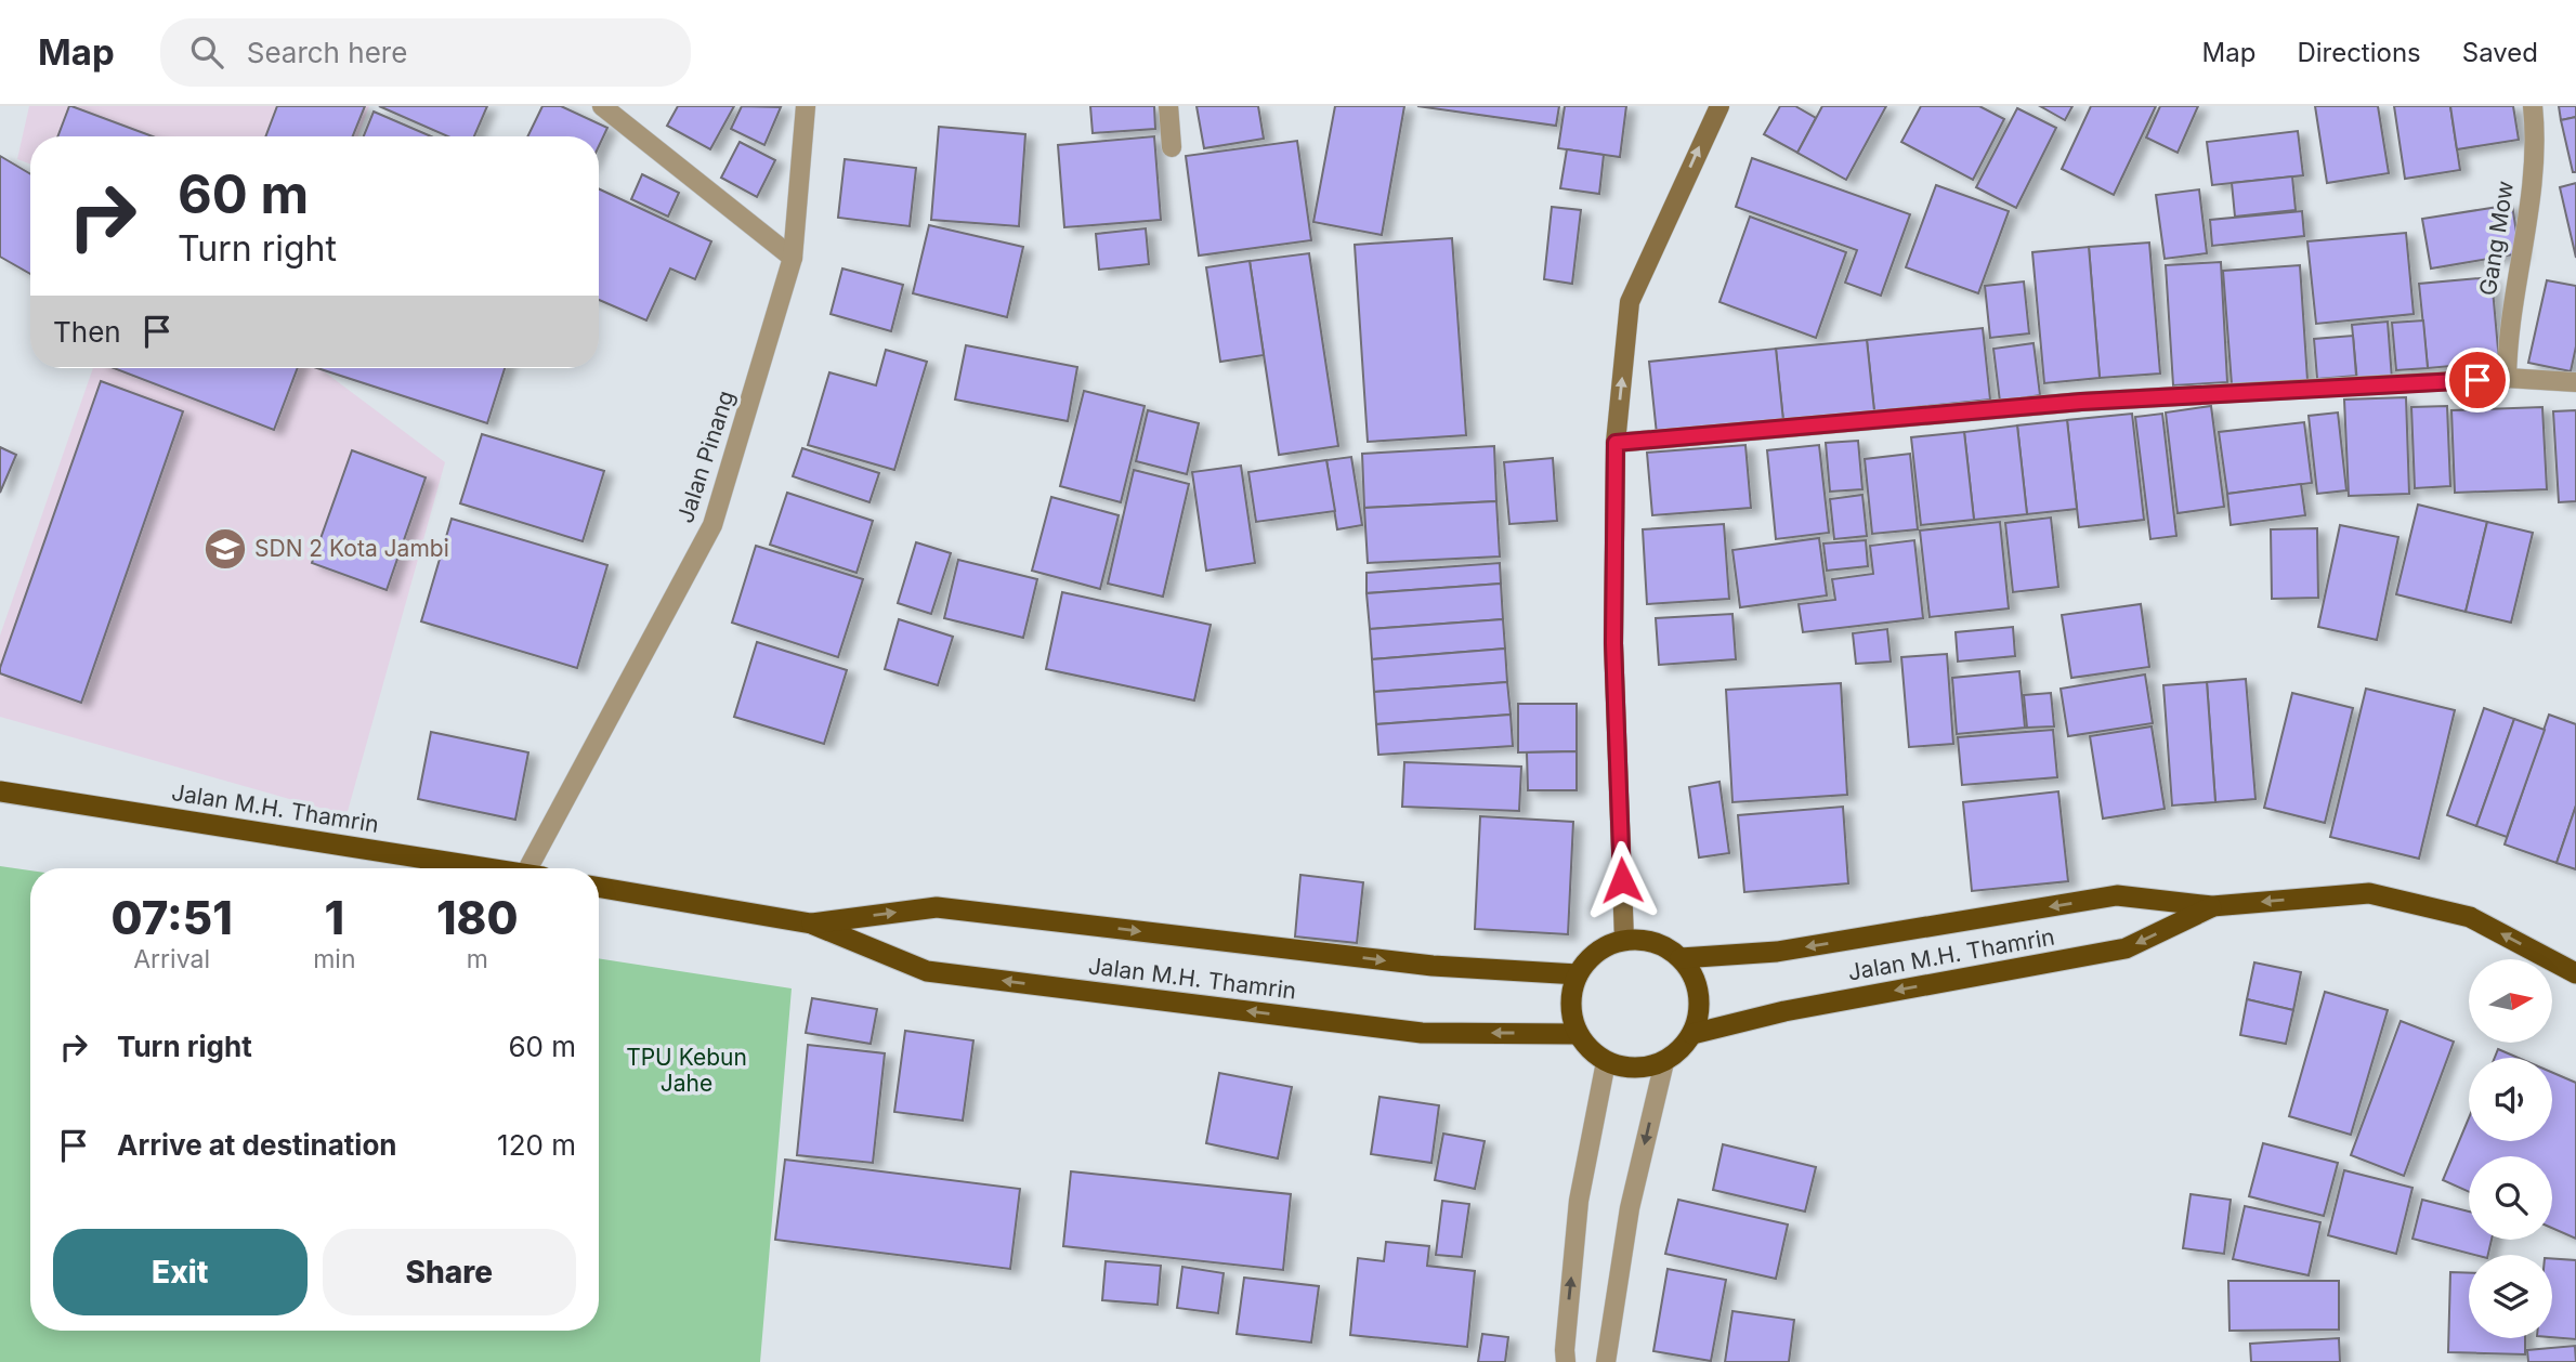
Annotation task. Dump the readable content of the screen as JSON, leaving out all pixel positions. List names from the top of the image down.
{
  "streets": {
    "highway": ["Jalan M.H. Thamrin"],
    "street": ["Gang Mow", "Jalan Pinang"]
  },
  "parks": ["TPU Kebun Jahe"],
  "places": {
    "school or university": ["SDN 2 Kota Jambi"]
  },
  "north": "right",
  "page": {
    "header": "Map",
    "search": "Search here",
    "nav": ["Map", "Directions", "Saved"],
    "turn": ["60 m", "Turn right"],
    "then": "Then",
    "eta": [
      "07:51",
      "Arrival",
      "1",
      "min",
      "180",
      "m"
    ],
    "list": [
      {
        "name": "Turn right",
        "value": "60 m"
      },
      {
        "name": "Arrive at destination",
        "value": "120 m"
      }
    ],
    "buttons": ["Exit", "Share"]
  }
}
